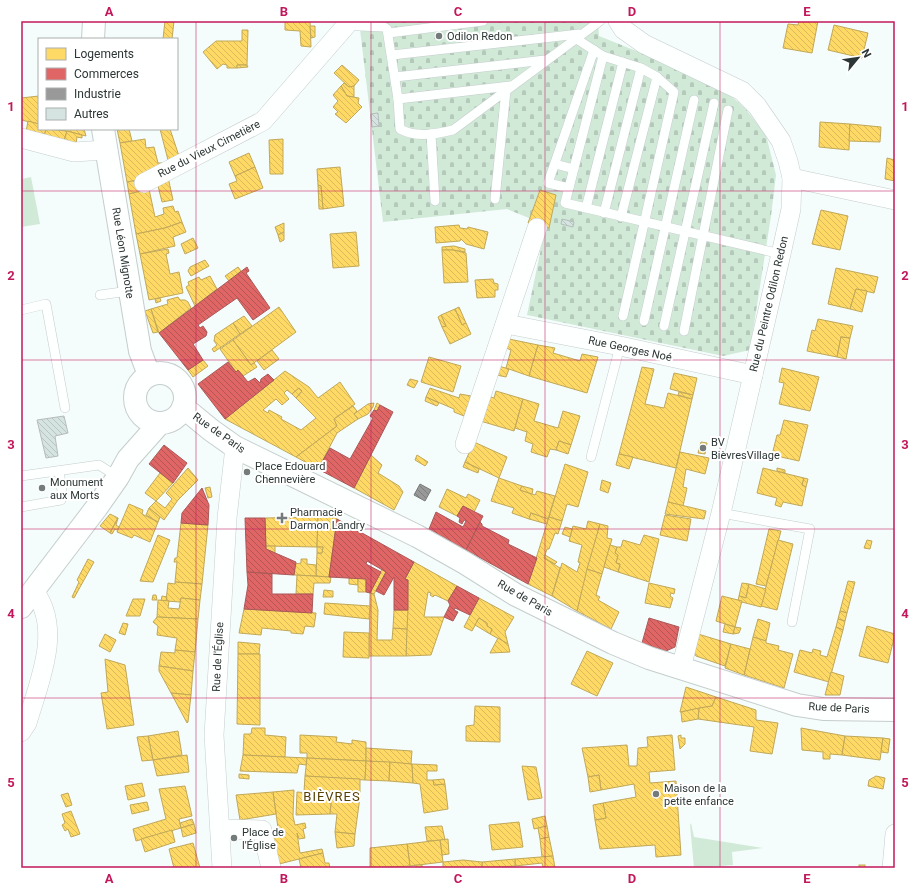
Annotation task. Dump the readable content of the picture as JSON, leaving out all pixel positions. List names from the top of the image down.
{
  "streets": {
    "street": [
      "Rue du Vieux Cimetière",
      "Rue Léon Mignotte",
      "Rue du Peintre Odilon Redon",
      "Rue Georges Noé",
      "Rue de Paris",
      "Rue de l'Église"
    ]
  },
  "crossings": [
    ["Rue Léon Mignotte", "Rue de Paris"],
    ["Rue du Peintre Odilon Redon", "Rue Georges Noé"],
    ["Rue du Peintre Odilon Redon", "Rue de Paris"],
    ["Rue de Paris", "Rue de l'Église"]
  ],
  "districts": ["BIÈVRES"],
  "places": {
    "other": [
      "Odilon Redon",
      "BV BièvresVillage",
      "Place Edouard Chennevière",
      "Monument aux Morts",
      "Maison de la petite enfance",
      "Place de l'Église"
    ],
    "health": ["Pharmacie Darmon Landry"]
  },
  "legend": [
    "Logements",
    "Commerces",
    "Industrie",
    "Autres"
  ],
  "north": "top right",
  "grid": {
    "columns": [
      "A",
      "B",
      "C",
      "D",
      "E"
    ],
    "rows": [
      "1",
      "2",
      "3",
      "4",
      "5"
    ]
  }
}
